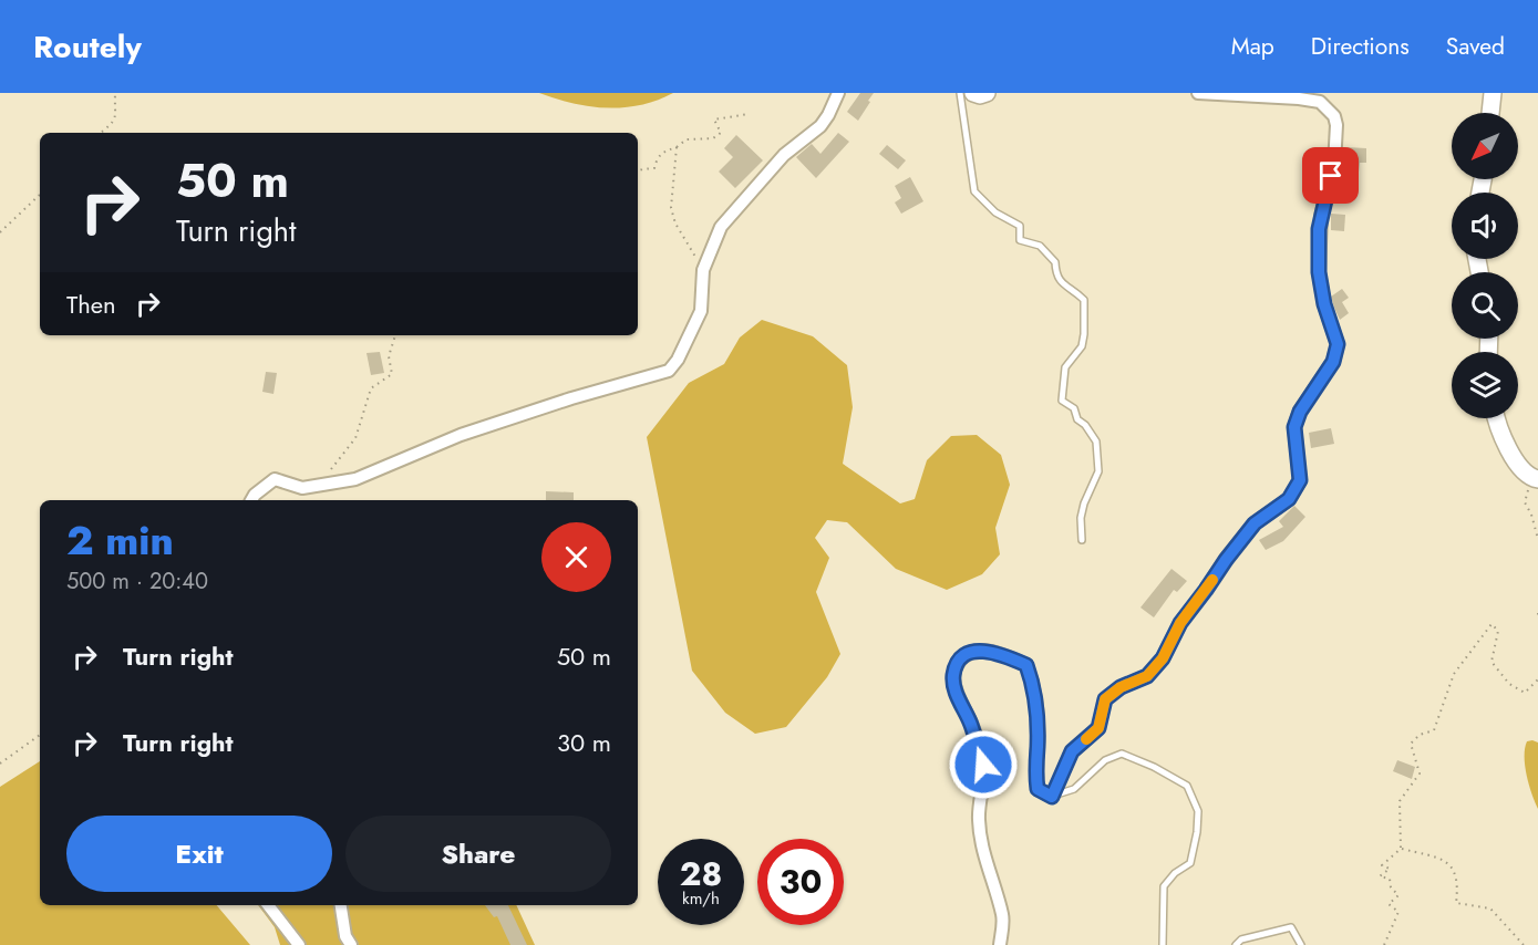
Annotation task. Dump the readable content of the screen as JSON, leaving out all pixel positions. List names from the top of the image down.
{
  "north": "bottom left",
  "page": {
    "header": "Routely",
    "nav": ["Map", "Directions", "Saved"],
    "turn": ["50 m", "Turn right"],
    "then": "Then",
    "heading": ["2 min", "500 m · 20:40"],
    "list": [
      {
        "name": "Turn right",
        "value": "50 m"
      },
      {
        "name": "Turn right",
        "value": "30 m"
      }
    ],
    "buttons": ["Exit", "Share"],
    "speed": "28 km/h",
    "limit": "30"
  }
}
